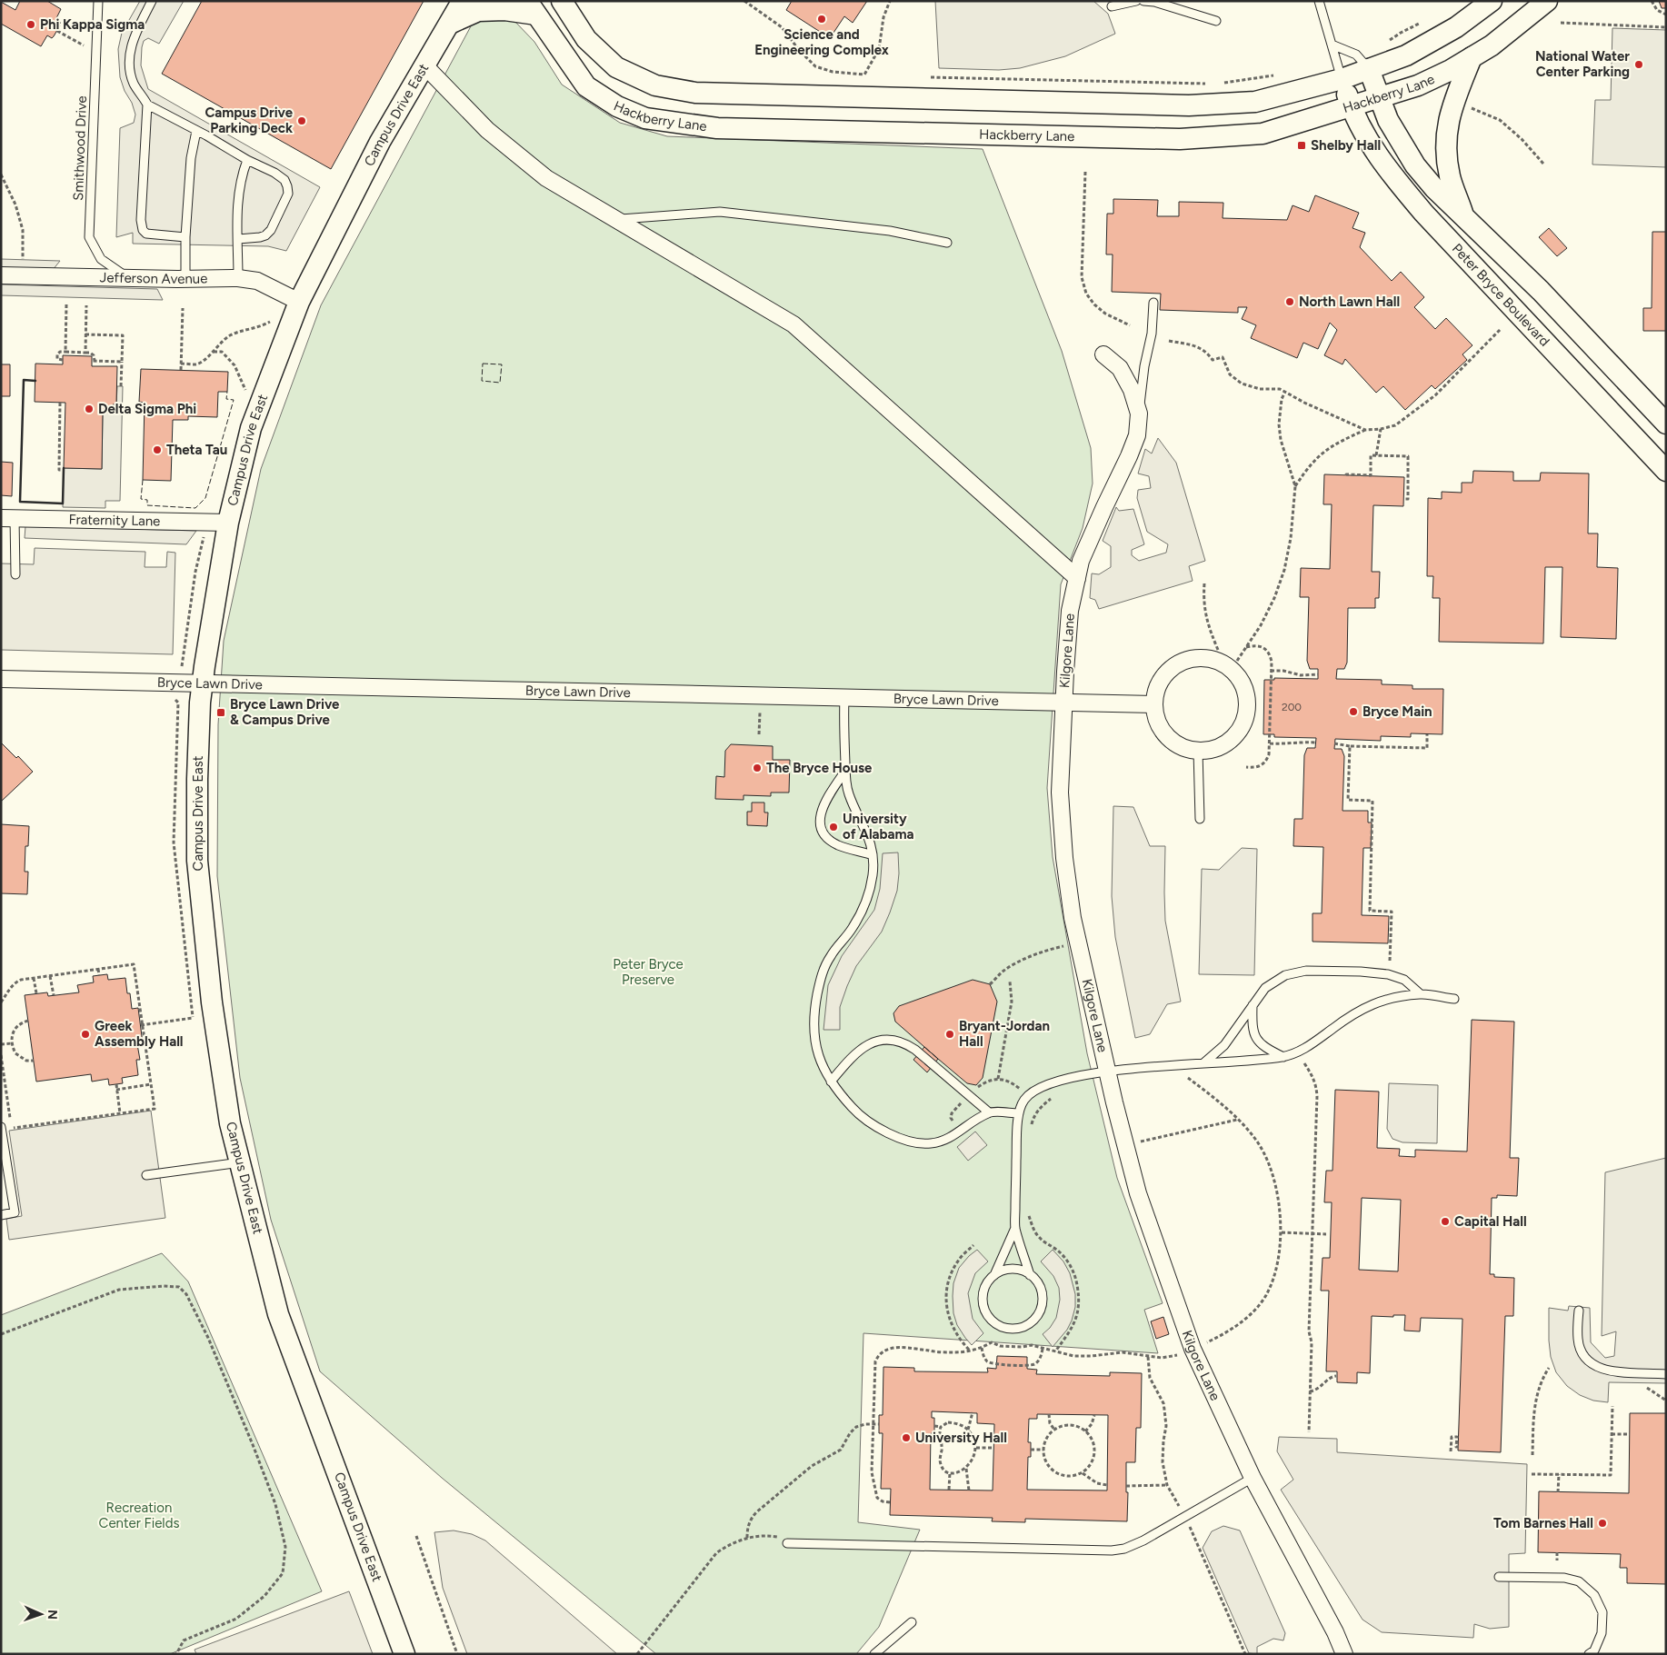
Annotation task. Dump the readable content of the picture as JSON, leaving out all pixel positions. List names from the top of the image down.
{
  "streets": {
    "street": [
      "Hackberry Lane",
      "Campus Drive East",
      "Jefferson Avenue",
      "Peter Bryce Boulevard",
      "Fraternity Lane",
      "Kilgore Lane",
      "Bryce Lawn Drive"
    ],
    "lane": ["Smithwood Drive"]
  },
  "crossings": [
    ["Hackberry Lane", "Peter Bryce Boulevard"],
    ["Campus Drive East", "Jefferson Avenue"],
    ["Campus Drive East", "Fraternity Lane"],
    ["Campus Drive East", "Bryce Lawn Drive"],
    ["Smithwood Drive", "Jefferson Avenue"],
    ["Kilgore Lane", "Bryce Lawn Drive"]
  ],
  "parks": ["Peter Bryce Preserve", "Recreation Center Fields"],
  "places": {
    "other": [
      "Science and Engineering Complex",
      "Phi Kappa Sigma",
      "National Water Center Parking",
      "Campus Drive Parking Deck",
      "North Lawn Hall",
      "Delta Sigma Phi",
      "Theta Tau",
      "Bryce Main",
      "The Bryce House",
      "University of Alabama",
      "Greek Assembly Hall",
      "Bryant-Jordan Hall",
      "Capital Hall",
      "University Hall",
      "Tom Barnes Hall"
    ],
    "transit": ["Shelby Hall", "Bryce Lawn Drive & Campus Drive"]
  },
  "house_numbers": ["200"],
  "north": "right"
}
